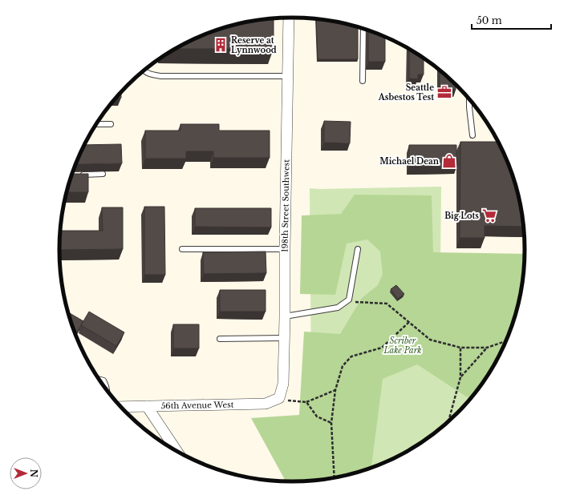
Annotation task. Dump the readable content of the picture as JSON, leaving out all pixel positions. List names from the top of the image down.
{
  "streets": {
    "street": ["198th Street Southwest", "56th Avenue West"]
  },
  "crossings": [
    ["198th Street Southwest", "56th Avenue West"]
  ],
  "parks": ["Scriber Lake Park"],
  "places": {
    "building": ["Reserve at Lynnwood"],
    "office": ["Seattle Asbestos Test"],
    "shop": ["Michael Dean"],
    "supermarket": ["Big Lots"]
  },
  "scale_bar": "50 m",
  "north": "right"
}
